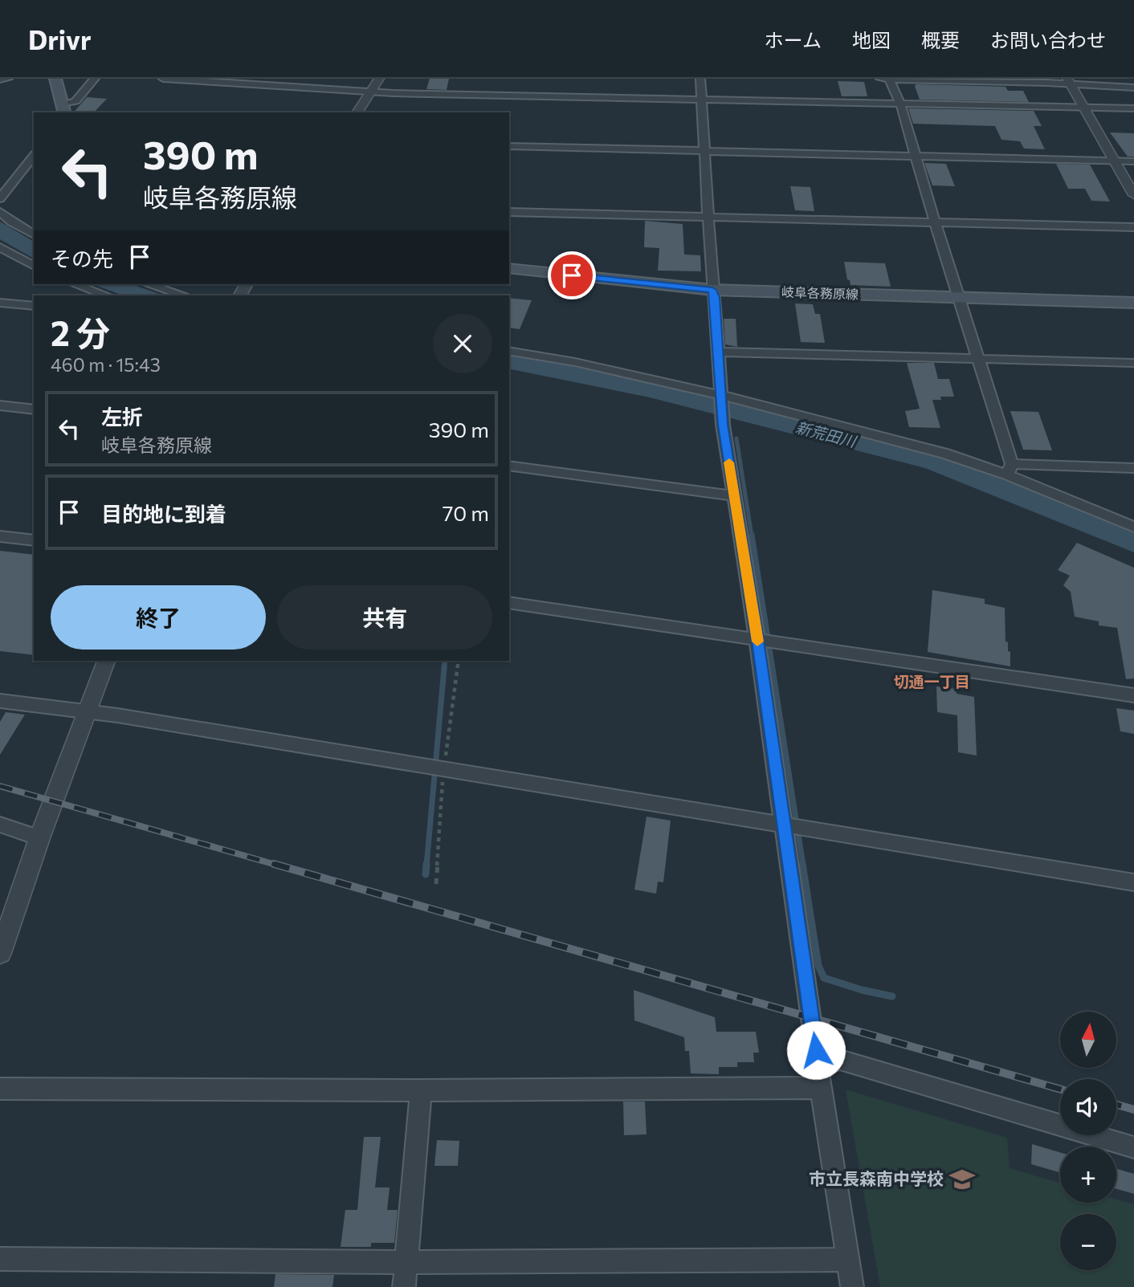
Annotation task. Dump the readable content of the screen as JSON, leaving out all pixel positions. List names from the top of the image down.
{
  "streets": {
    "main road": ["岐阜各務原線"]
  },
  "districts": ["切通一丁目"],
  "water": ["新荒田川"],
  "places": {
    "school or university": ["市立長森南中学校"]
  },
  "north": "top",
  "page": {
    "header": "Drivr",
    "nav": [
      "ホーム",
      "地図",
      "概要",
      "お問い合わせ"
    ],
    "turn": ["390 m", "岐阜各務原線"],
    "then": "その先",
    "heading": ["2 分", "460 m · 15:43"],
    "list": [
      {
        "name": "左折",
        "note": "岐阜各務原線",
        "value": "390 m"
      },
      {
        "name": "目的地に到着",
        "value": "70 m"
      }
    ],
    "buttons": ["終了", "共有"],
    "map_buttons": ["+", "−"]
  }
}
